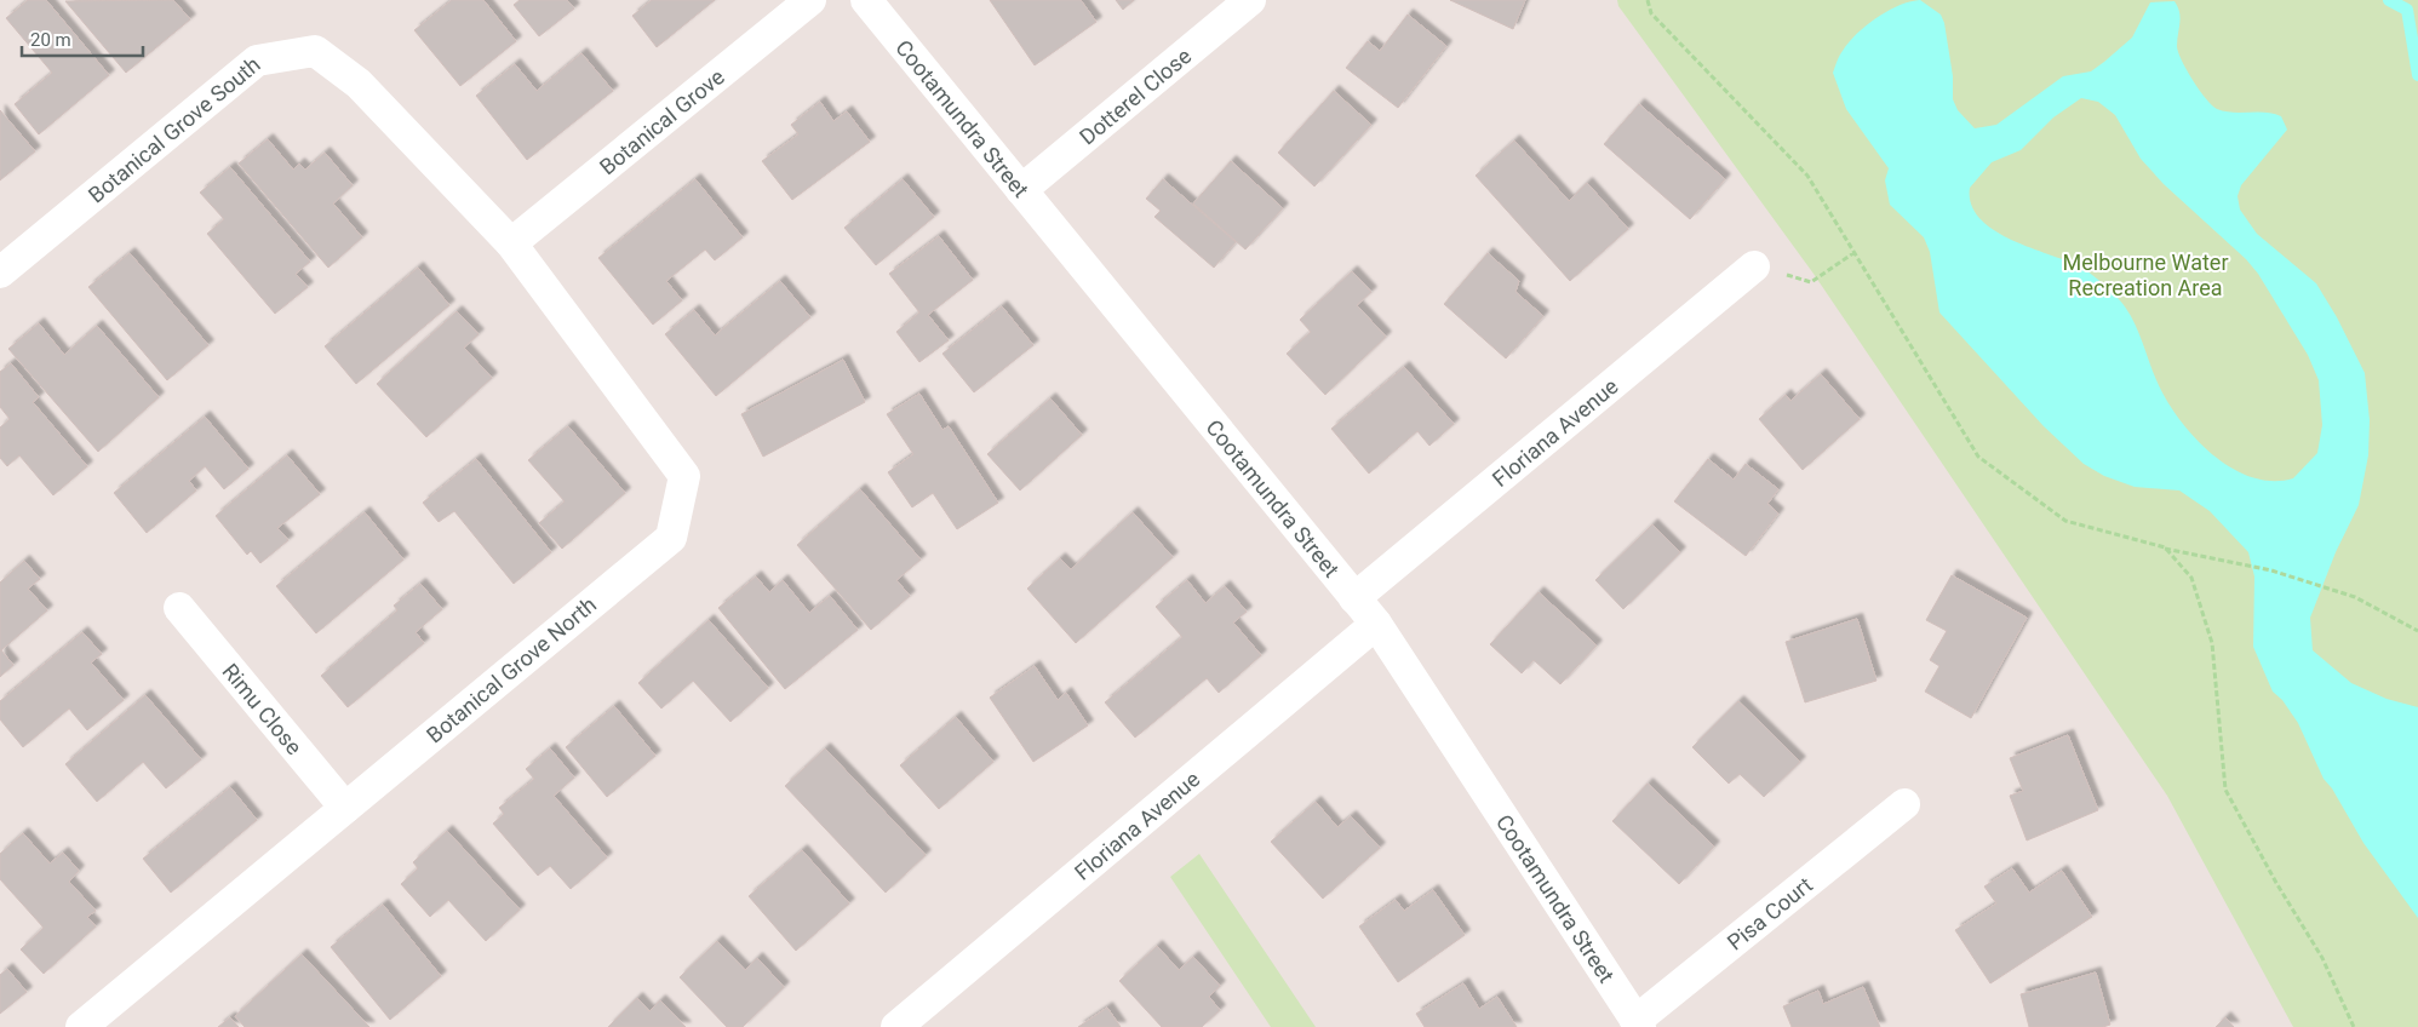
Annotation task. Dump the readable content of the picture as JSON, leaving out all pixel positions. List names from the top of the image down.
{
  "streets": {
    "street": [
      "Dotterel Close",
      "Cootamundra Street",
      "Botanical Grove",
      "Botanical Grove South",
      "Floriana Avenue",
      "Botanical Grove North",
      "Rimu Close",
      "Pisa Court"
    ]
  },
  "crossings": [
    ["Dotterel Close", "Cootamundra Street"],
    ["Cootamundra Street", "Floriana Avenue"],
    ["Cootamundra Street", "Pisa Court"],
    ["Botanical Grove", "Botanical Grove South"],
    ["Botanical Grove", "Botanical Grove North"],
    ["Botanical Grove South", "Botanical Grove North"],
    ["Botanical Grove North", "Rimu Close"]
  ],
  "parks": ["Melbourne Water Recreation Area"],
  "scale_bar": "20 m"
}
